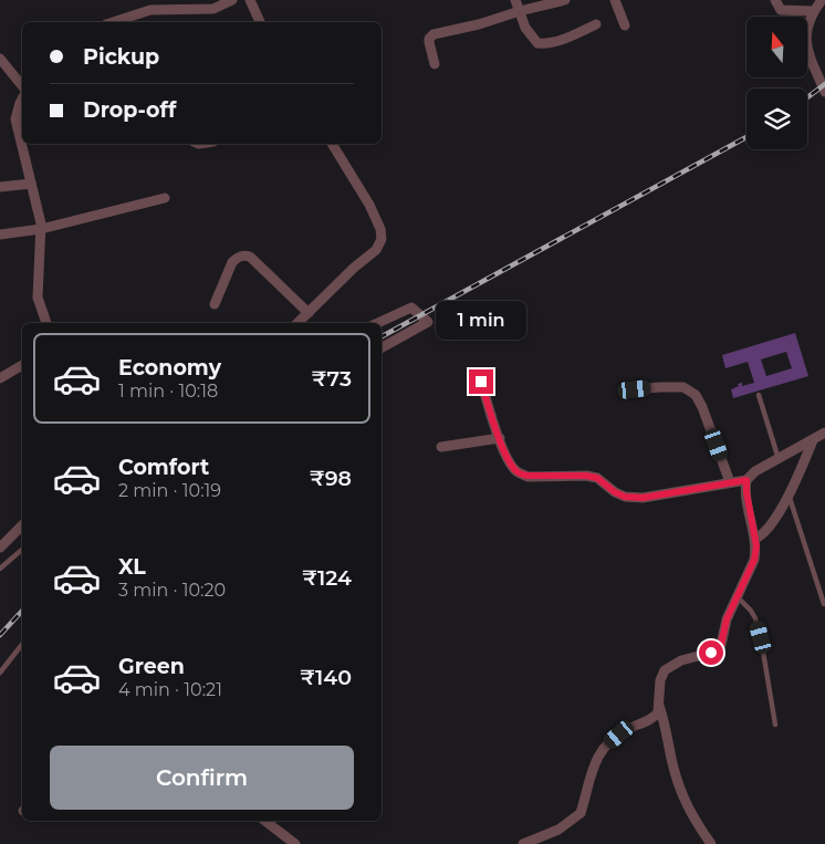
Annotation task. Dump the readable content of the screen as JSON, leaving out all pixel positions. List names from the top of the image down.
{
  "north": "top",
  "page": {
    "banner": ["Pickup", "Drop-off"],
    "bubble": "1 min",
    "list": [
      {
        "name": "Economy",
        "note": "1 min · 10:18",
        "value": "₹73"
      },
      {
        "name": "Comfort",
        "note": "2 min · 10:19",
        "value": "₹98"
      },
      {
        "name": "XL",
        "note": "3 min · 10:20",
        "value": "₹124"
      },
      {
        "name": "Green",
        "note": "4 min · 10:21",
        "value": "₹140"
      }
    ],
    "buttons": "Confirm"
  }
}
